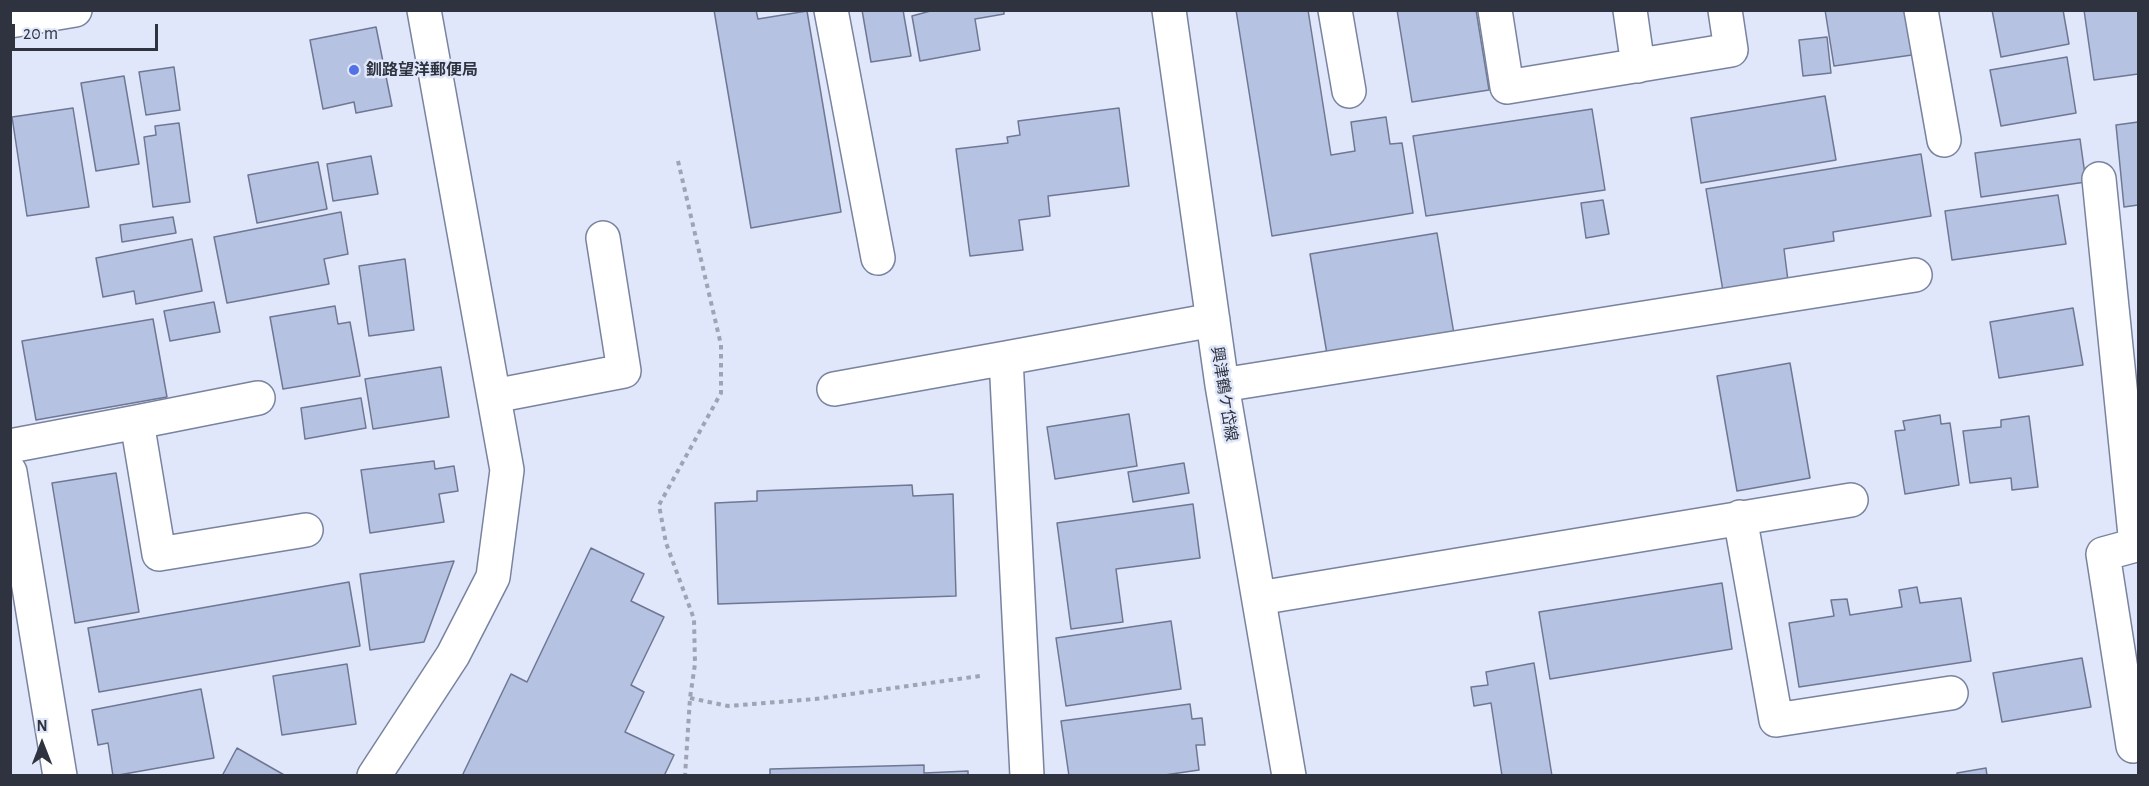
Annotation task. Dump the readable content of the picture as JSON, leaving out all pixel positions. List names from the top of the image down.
{
  "streets": {
    "street": ["興津鶴ケ岱線"]
  },
  "places": ["釧路望洋郵便局"],
  "scale_bar": "20 m",
  "north": "top"
}
